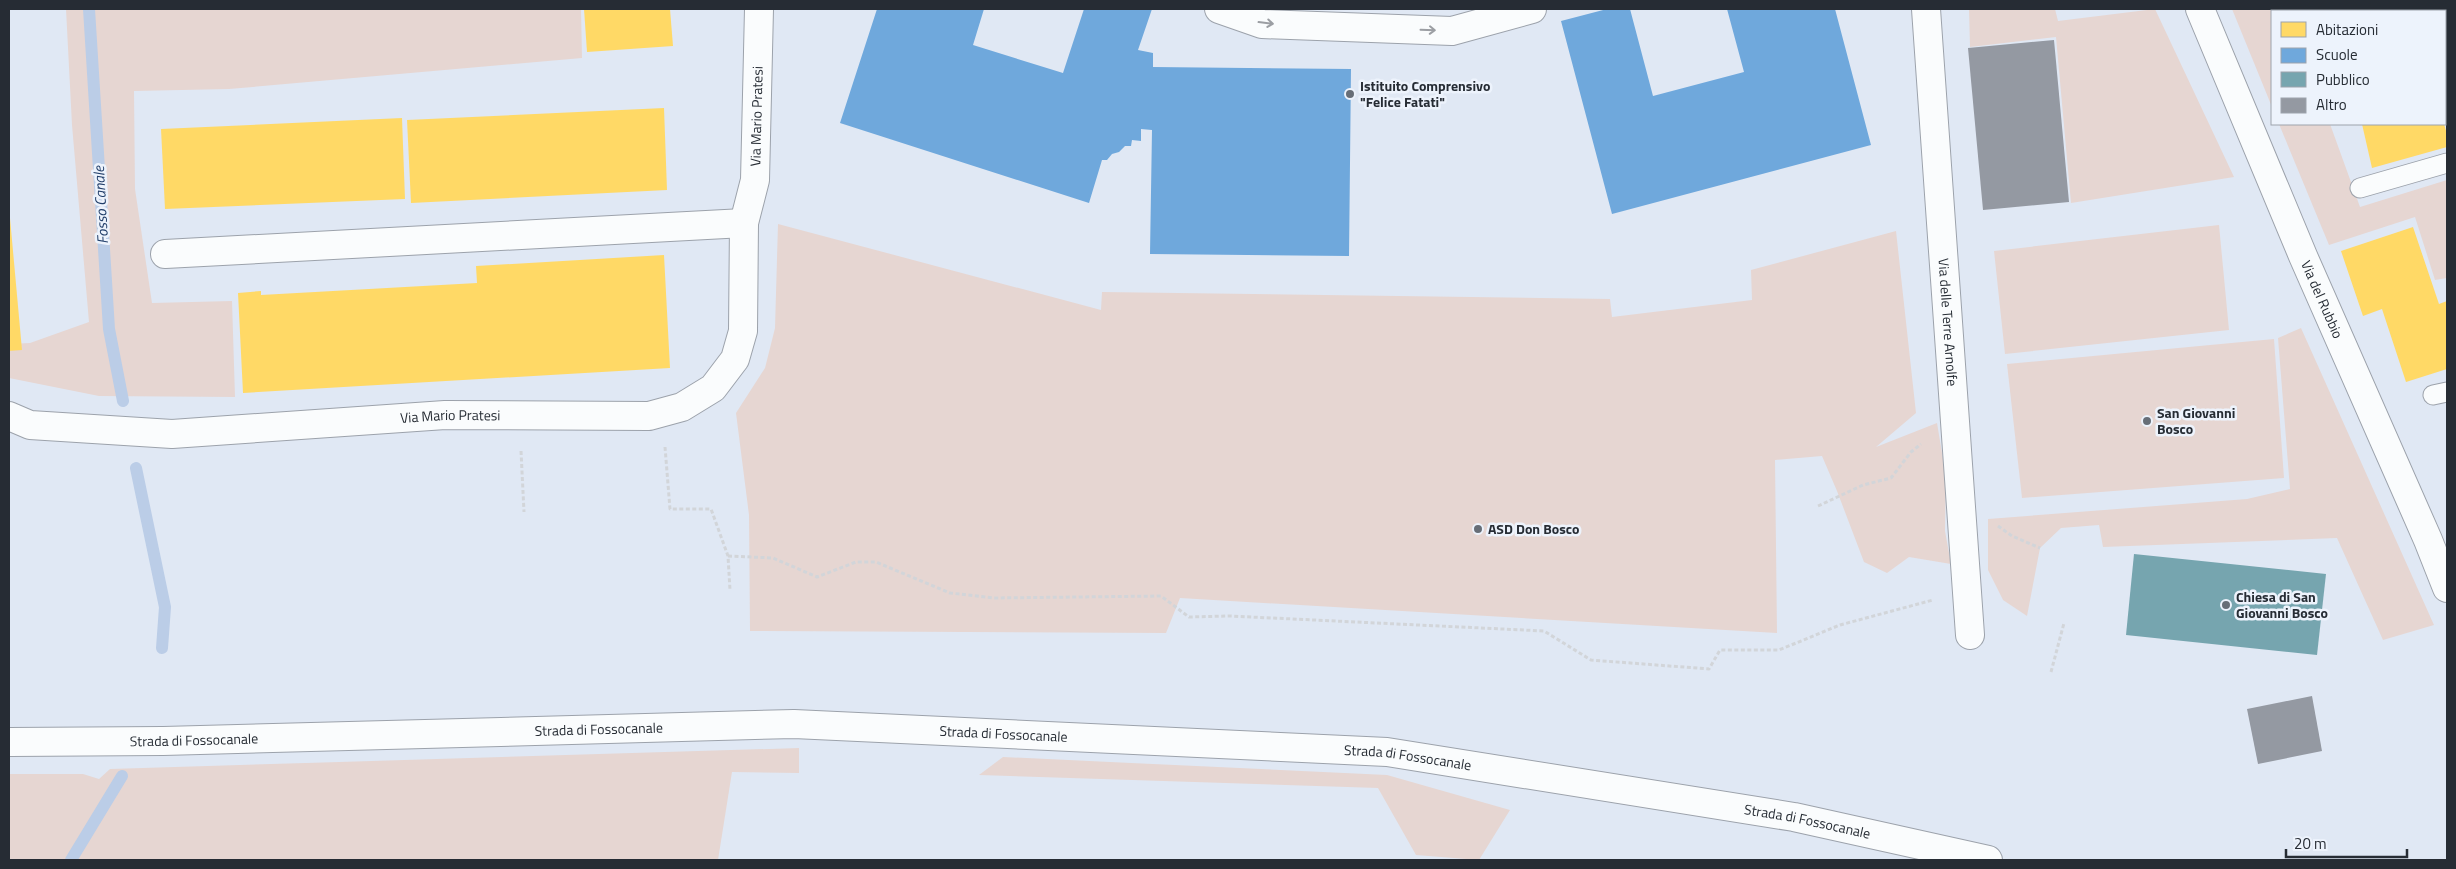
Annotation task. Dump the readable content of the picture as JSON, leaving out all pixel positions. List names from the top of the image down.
{
  "streets": {
    "street": [
      "Via Mario Pratesi",
      "Via del Rubbio",
      "Via delle Terre Arnolfe",
      "Strada di Fossocanale"
    ]
  },
  "water": ["Fosso Canale"],
  "places": [
    "Istituito Comprensivo \"Felice Fatati\"",
    "San Giovanni Bosco",
    "ASD Don Bosco",
    "Chiesa di San Giovanni Bosco"
  ],
  "legend": [
    "Abitazioni",
    "Scuole",
    "Pubblico",
    "Altro"
  ],
  "scale_bar": "20 m"
}
